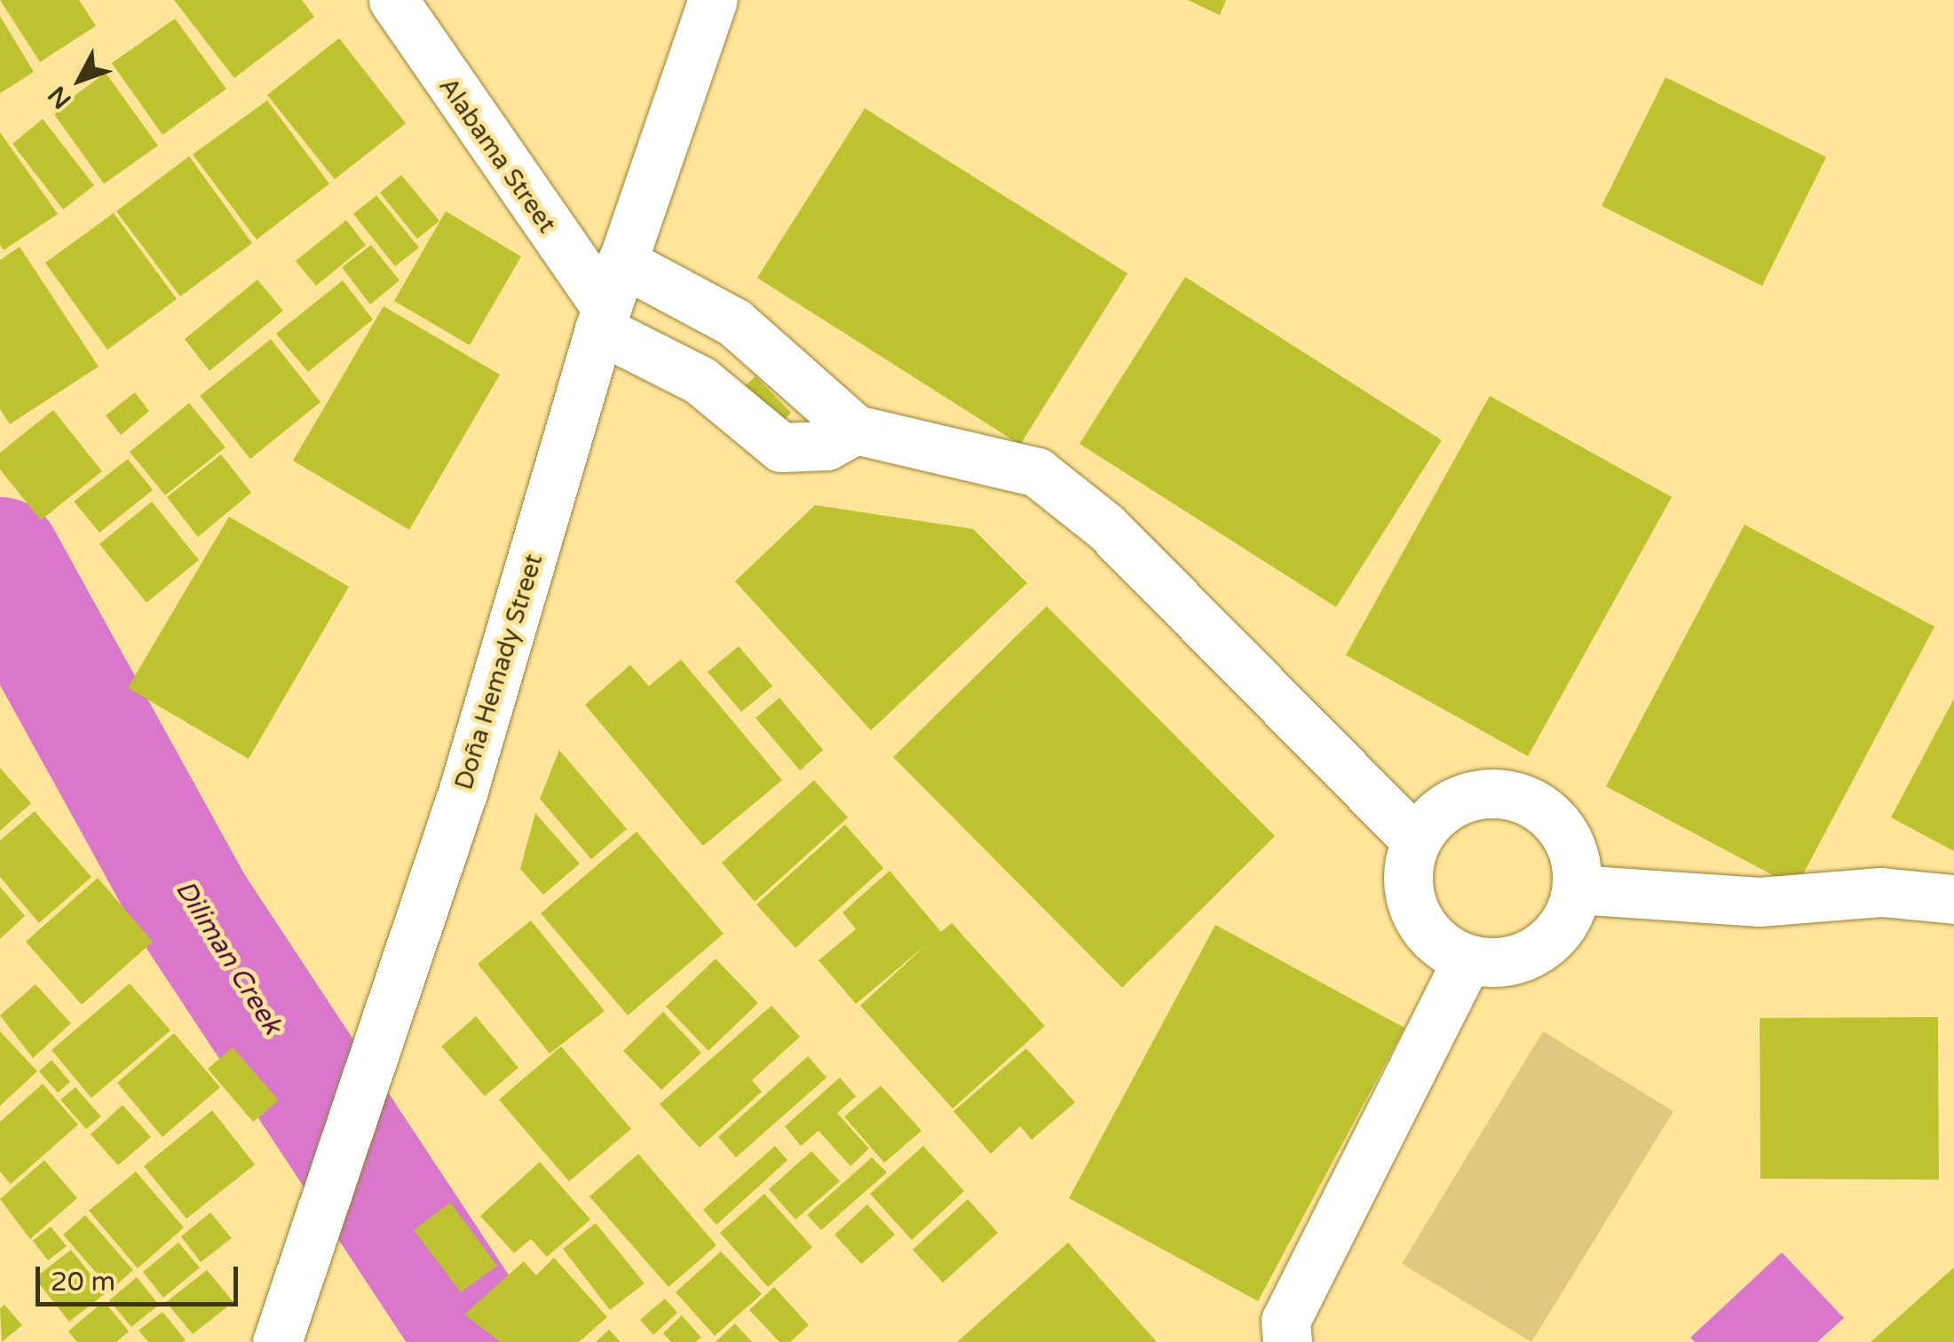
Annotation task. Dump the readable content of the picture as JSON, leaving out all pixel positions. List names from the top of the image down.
{
  "streets": {
    "street": ["Alabama Street", "Doña Hemady Street"]
  },
  "crossings": [
    ["Alabama Street", "Doña Hemady Street"]
  ],
  "water": ["Diliman Creek"],
  "scale_bar": "20 m",
  "north": "bottom left"
}
